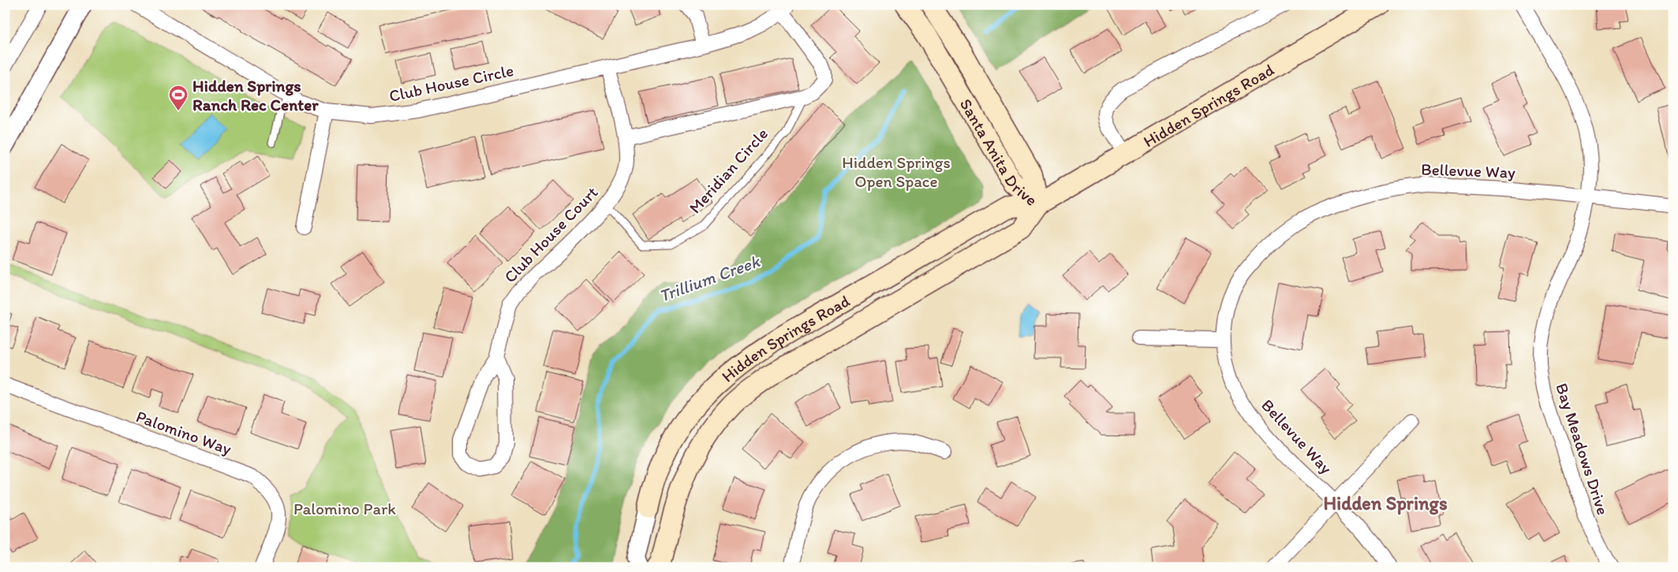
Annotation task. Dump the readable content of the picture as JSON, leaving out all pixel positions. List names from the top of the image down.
{
  "streets": {
    "main road": ["Hidden Springs Road", "Santa Anita Drive"],
    "street": [
      "Club House Circle",
      "Meridian Circle",
      "Bellevue Way",
      "Club House Court",
      "Palomino Way",
      "Bay Meadows Drive"
    ]
  },
  "crossings": [
    ["Club House Circle", "Meridian Circle"],
    ["Club House Circle", "Club House Court"],
    ["Hidden Springs Road", "Santa Anita Drive"],
    ["Meridian Circle", "Club House Court"],
    ["Bellevue Way", "Bay Meadows Drive"]
  ],
  "districts": ["Hidden Springs"],
  "water": ["Trillium Creek"],
  "parks": ["Hidden Springs Open Space", "Palomino Park"],
  "places": {
    "sports": ["Hidden Springs Ranch Rec Center"]
  }
}
